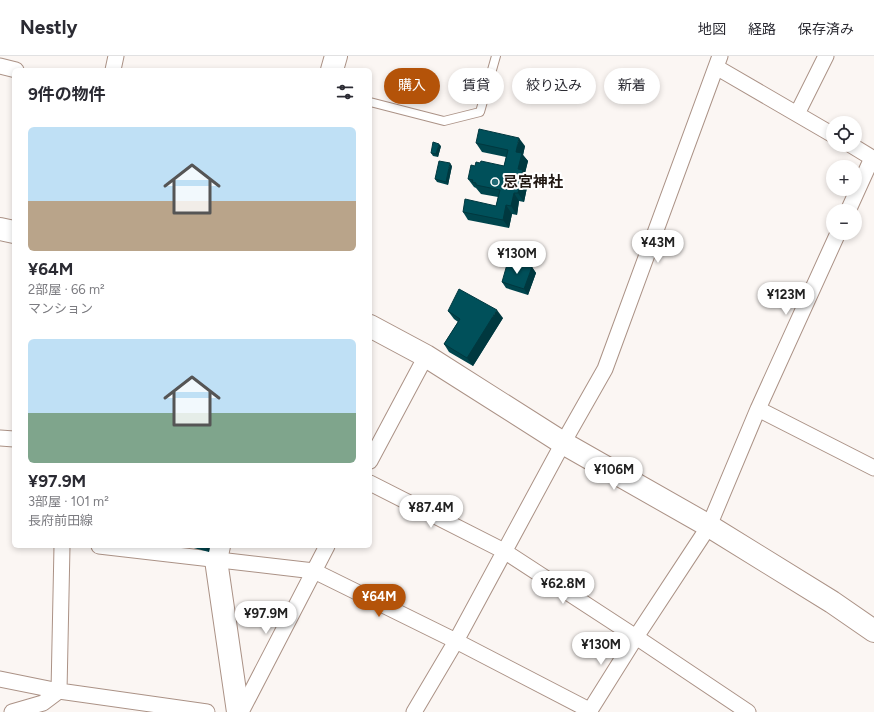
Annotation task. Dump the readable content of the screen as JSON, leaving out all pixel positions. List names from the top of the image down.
{
  "places": ["忌宮神社"],
  "page": {
    "header": "Nestly",
    "nav": ["地図", "経路", "保存済み"],
    "chip": [
      "購入",
      "賃貸",
      "絞り込み",
      "新着"
    ],
    "heading": "9件の物件",
    "map_buttons": ["+", "−"],
    "list": [
      {
        "name": "¥64M",
        "note": "2部屋 · 66 m² · マンション"
      },
      {
        "name": "¥97.9M",
        "note": "3部屋 · 101 m² · 長府前田線"
      }
    ],
    "price": [
      "¥43M",
      "¥130M",
      "¥123M",
      "¥106M",
      "¥87.4M",
      "¥62.8M",
      "¥64M",
      "¥97.9M",
      "¥130M"
    ]
  }
}
